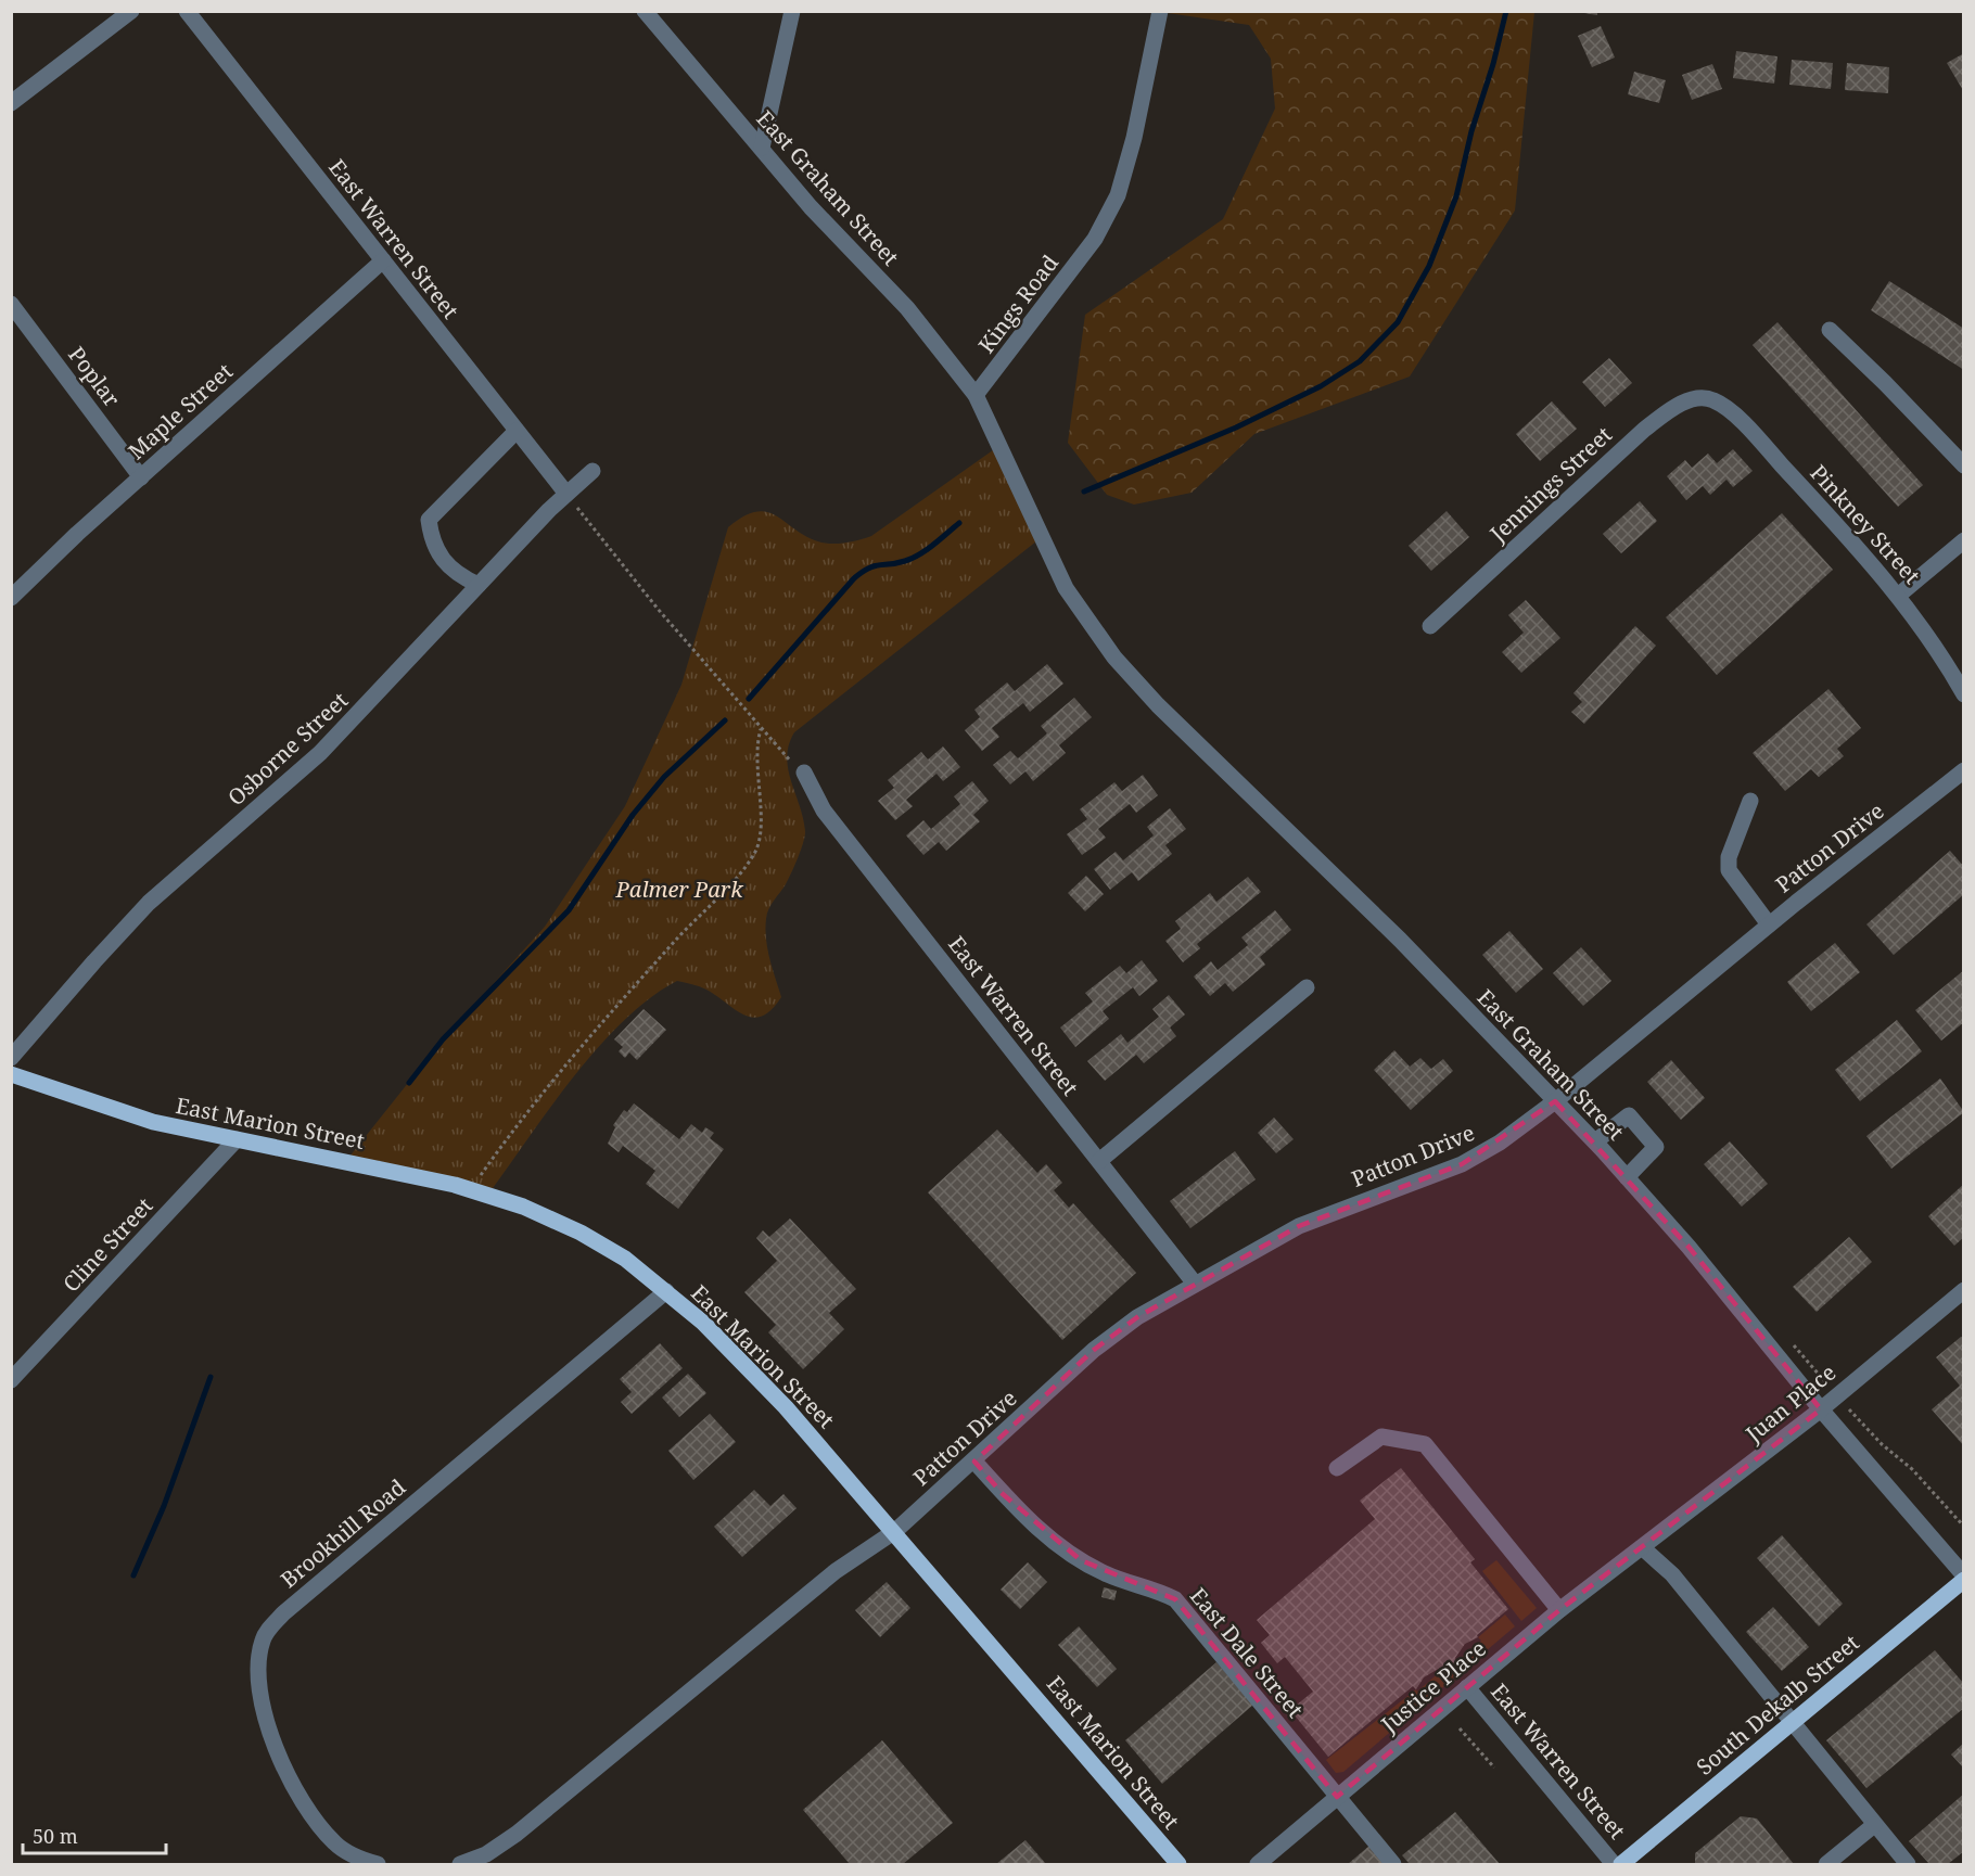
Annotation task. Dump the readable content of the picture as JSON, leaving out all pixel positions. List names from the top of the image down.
{
  "streets": {
    "main road": ["East Marion Street", "South Dekalb Street"],
    "street": [
      "East Graham Street",
      "East Warren Street",
      "Kings Road",
      "Poplar",
      "Maple Street",
      "Jennings Street",
      "Pinkney Street",
      "Osborne Street",
      "Patton Drive",
      "Cline Street",
      "Juan Place",
      "Brookhill Road",
      "East Dale Street",
      "Justice Place"
    ]
  },
  "crossings": [
    ["East Graham Street", "Kings Road"],
    ["East Graham Street", "Patton Drive"],
    ["East Graham Street", "Juan Place"],
    ["East Graham Street", "South Dekalb Street"],
    ["East Warren Street", "Maple Street"],
    ["East Warren Street", "Osborne Street"],
    ["East Warren Street", "Patton Drive"],
    ["East Warren Street", "Justice Place"],
    ["Poplar", "Maple Street"],
    ["Jennings Street", "Pinkney Street"],
    ["Patton Drive", "East Marion Street"],
    ["Patton Drive", "East Dale Street"],
    ["East Marion Street", "Cline Street"],
    ["East Marion Street", "Brookhill Road"],
    ["Juan Place", "Justice Place"],
    ["East Dale Street", "Justice Place"]
  ],
  "parks": ["Palmer Park"],
  "scale_bar": "50 m"
}
